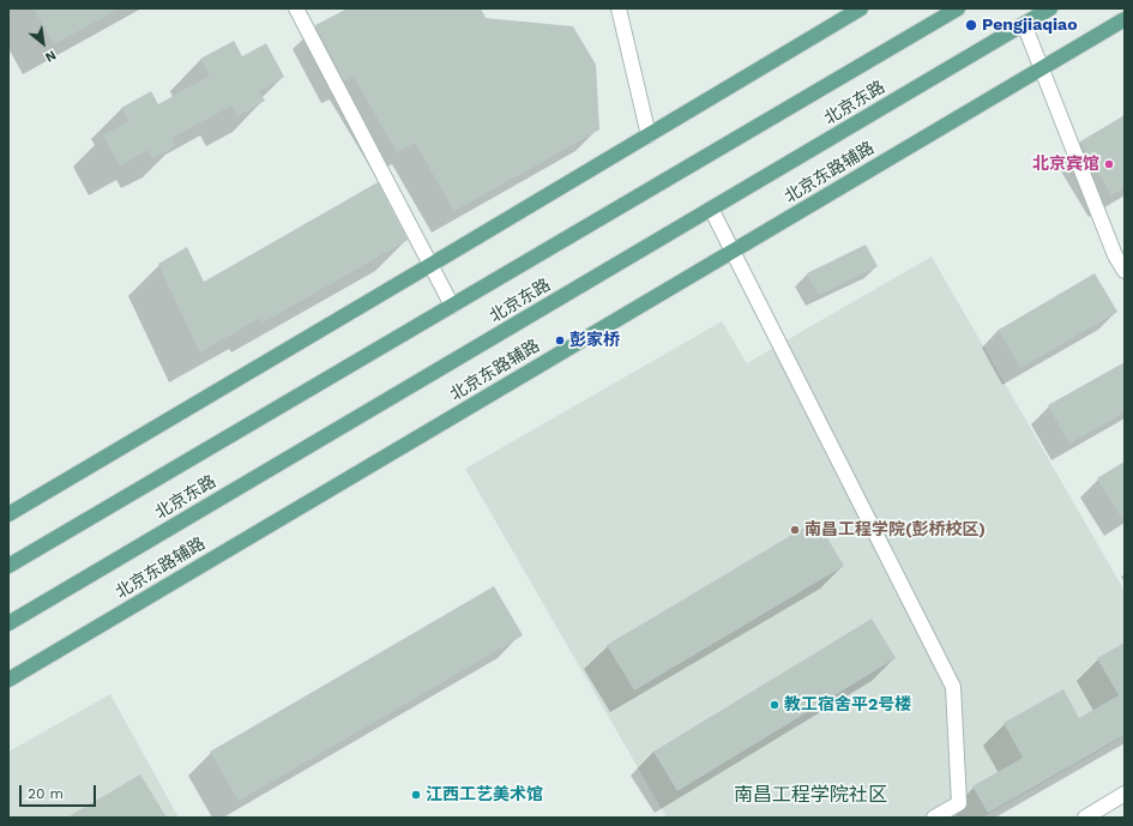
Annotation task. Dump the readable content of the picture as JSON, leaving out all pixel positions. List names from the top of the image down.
{
  "streets": {
    "main road": ["北京东路", "北京东路辅路"]
  },
  "districts": ["南昌工程学院社区"],
  "places": [
    "Pengjiaqiao",
    "北京宾馆",
    "彭家桥",
    "南昌工程学院(彭桥校区)",
    "教工宿舍平2号楼",
    "江西工艺美术馆"
  ],
  "scale_bar": "20 m",
  "north": "bottom right"
}
